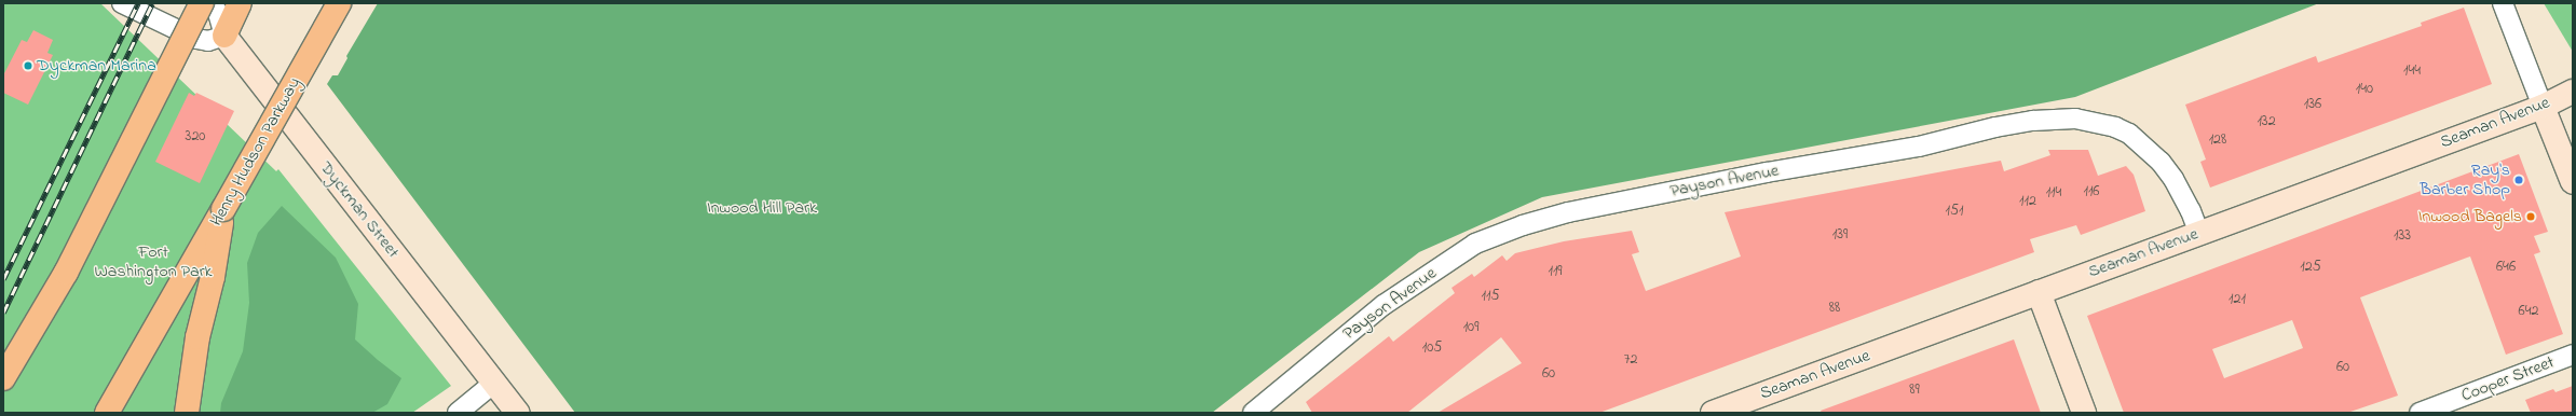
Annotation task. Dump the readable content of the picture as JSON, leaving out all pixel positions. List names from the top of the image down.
{
  "streets": {
    "highway": ["Henry Hudson Parkway"],
    "street": [
      "Seaman Avenue",
      "Payson Avenue",
      "Dyckman Street",
      "Cooper Street"
    ]
  },
  "crossings": [
    ["Seaman Avenue", "Payson Avenue"]
  ],
  "parks": ["Inwood Hill Park", "Fort Washington Park"],
  "places": ["Dyckman Marina", "Ray's Barber Shop", "Inwood Bagels"],
  "house_numbers": [
    "144",
    "140",
    "136",
    "132",
    "320",
    "128",
    "116",
    "114",
    "112",
    "151",
    "139",
    "133",
    "125",
    "646",
    "119",
    "115",
    "121",
    "88",
    "642",
    "109",
    "105",
    "72",
    "60",
    "60",
    "89"
  ]
}
